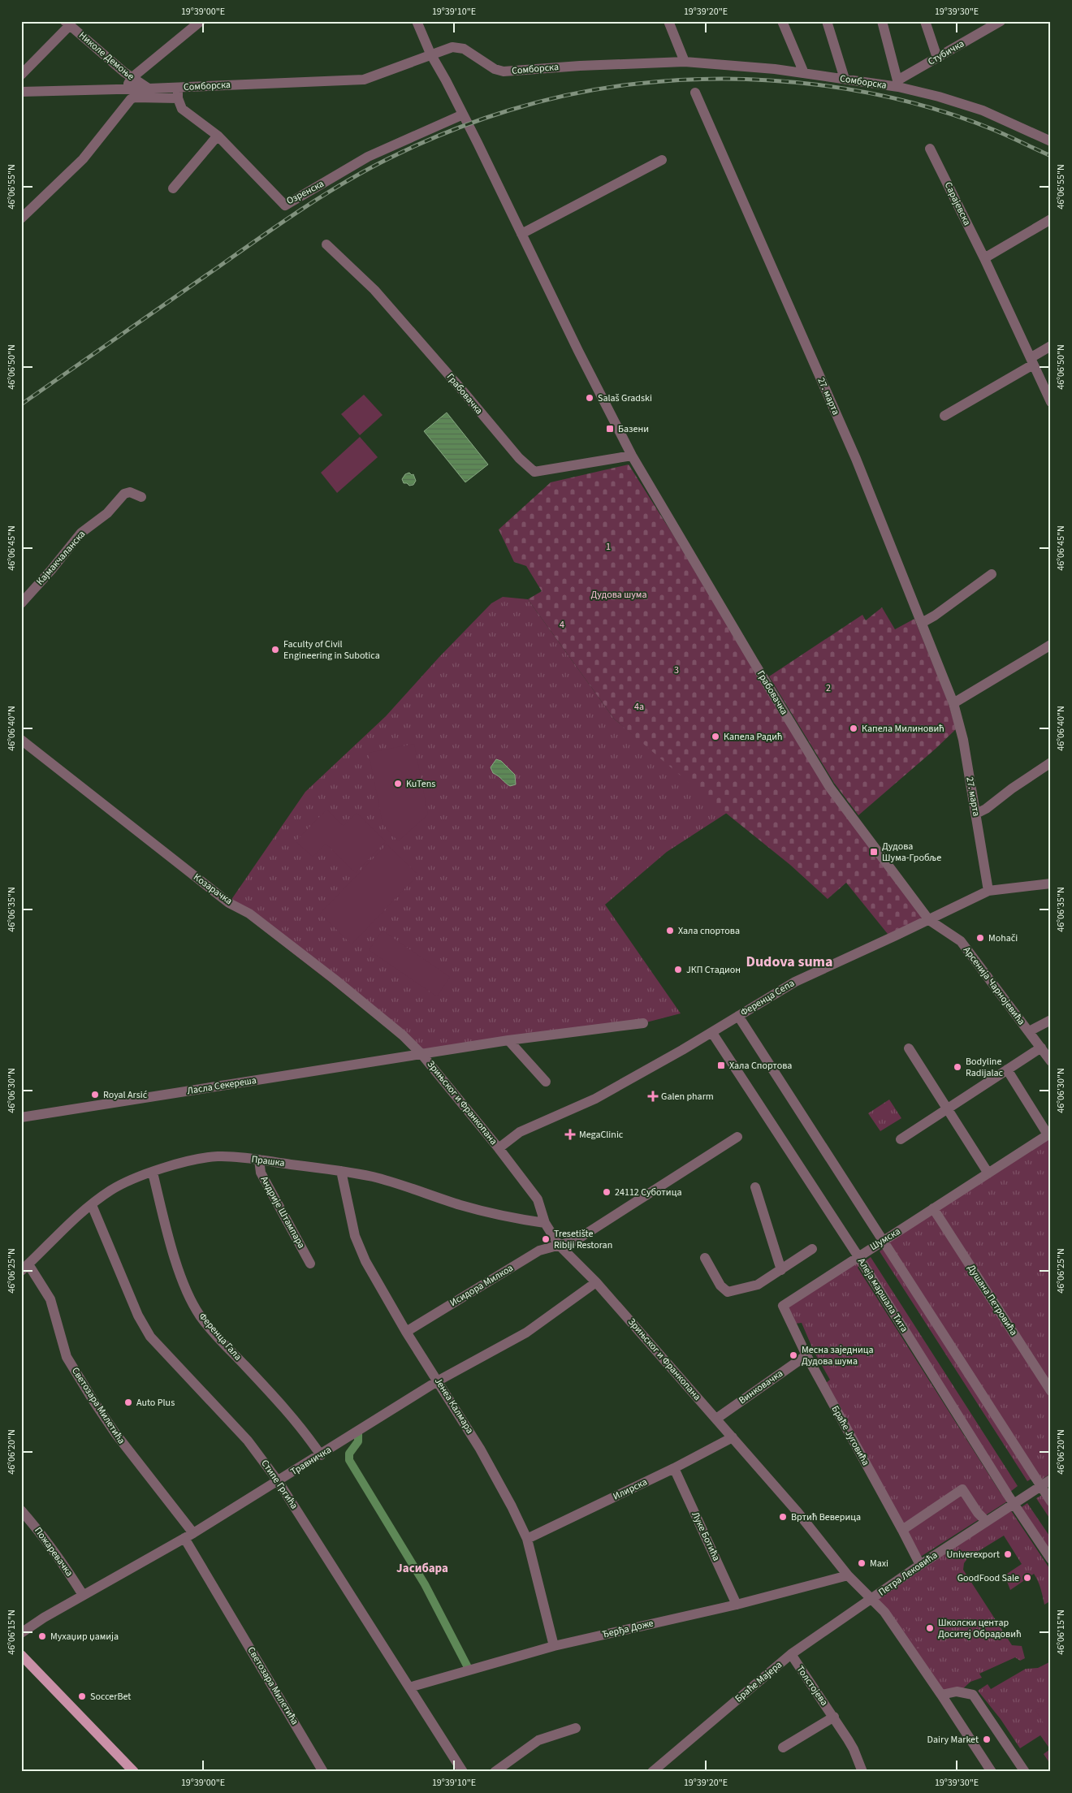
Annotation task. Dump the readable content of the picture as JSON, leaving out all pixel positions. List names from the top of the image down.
{
  "streets": {
    "street": [
      "Стубичка",
      "Николе Демоње",
      "Сомборска",
      "Озренска",
      "Сарајевска",
      "Грабовачка",
      "27. марта",
      "Кајмакчаланска",
      "Козарачка",
      "Арсенија Чарнојевића",
      "Ференца Сепа",
      "Ласла Секереша",
      "Зрињског и Франкопана",
      "Прашка",
      "Андрије Штампара",
      "Шумска",
      "Исидора Милкоа",
      "Алеја маршала Тита",
      "Душана Петровића",
      "Ференца Гала",
      "Винковачка",
      "Светозара Милетића",
      "Јенеа Калмара",
      "Браће Југовића",
      "Травничка",
      "Стипе Гргића",
      "Илирска",
      "Луке Ботића",
      "Пожаревачка",
      "Петра Лековића",
      "Ђерђа Доже",
      "Браће Мајера",
      "Толстојева"
    ]
  },
  "crossings": [
    ["Стубичка", "Сомборска"],
    ["Николе Демоње", "Сомборска"],
    ["Сомборска", "Грабовачка"],
    ["Озренска", "Грабовачка"],
    ["Грабовачка", "Арсенија Чарнојевића"],
    ["Грабовачка", "Ференца Сепа"],
    ["27. марта", "Ференца Сепа"],
    ["Козарачка", "Ласла Секереша"],
    ["Козарачка", "Зрињског и Франкопана"],
    ["Арсенија Чарнојевића", "Ференца Сепа"],
    ["Ференца Сепа", "Зрињског и Франкопана"],
    ["Ференца Сепа", "Алеја маршала Тита"],
    ["Ласла Секереша", "Зрињског и Франкопана"],
    ["Зрињског и Франкопана", "Прашка"],
    ["Зрињског и Франкопана", "Исидора Милкоа"],
    ["Зрињског и Франкопана", "Винковачка"],
    ["Зрињског и Франкопана", "Травничка"],
    ["Зрињског и Франкопана", "Илирска"],
    ["Зрињског и Франкопана", "Петра Лековића"],
    ["Зрињског и Франкопана", "Ђерђа Доже"],
    ["Зрињског и Франкопана", "Браће Мајера"],
    ["Прашка", "Андрије Штампара"],
    ["Прашка", "Ференца Гала"],
    ["Прашка", "Светозара Милетића"],
    ["Прашка", "Јенеа Калмара"],
    ["Прашка", "Стипе Гргића"],
    ["Шумска", "Алеја маршала Тита"],
    ["Шумска", "Душана Петровића"],
    ["Шумска", "Браће Југовића"],
    ["Исидора Милкоа", "Јенеа Калмара"],
    ["Алеја маршала Тита", "Петра Лековића"],
    ["Ференца Гала", "Травничка"],
    ["Винковачка", "Браће Југовића"],
    ["Светозара Милетића", "Травничка"],
    ["Јенеа Калмара", "Травничка"],
    ["Јенеа Калмара", "Илирска"],
    ["Јенеа Калмара", "Ђерђа Доже"],
    ["Браће Југовића", "Петра Лековића"],
    ["Травничка", "Стипе Гргића"],
    ["Травничка", "Пожаревачка"],
    ["Стипе Гргића", "Ђерђа Доже"],
    ["Илирска", "Луке Ботића"],
    ["Луке Ботића", "Ђерђа Доже"],
    ["Петра Лековића", "Браће Мајера"],
    ["Браће Мајера", "Толстојева"]
  ],
  "districts": ["Dudova suma", "Јасибара"],
  "parks": [
    "1",
    "Дудова шума",
    "4",
    "3",
    "2",
    "4a"
  ],
  "places": {
    "other": [
      "Salaš Gradski",
      "Faculty of Civil Engineering in Subotica",
      "Капела Милиновић",
      "Капела Радић",
      "KuTens",
      "Хала спортова",
      "Mohači",
      "ЈКП Стадион",
      "Bodyline Radijalac",
      "Royal Arsić",
      "24112 Суботица",
      "Tresetište Riblji Restoran",
      "Месна заједница Дудова шума",
      "Auto Plus",
      "Вртић Веверица",
      "Univerexport",
      "Maxi",
      "GoodFood Sale",
      "Школски центар Доситеј Обрадовић",
      "Мухаџир џамија",
      "SoccerBet",
      "Dairy Market"
    ],
    "transit": ["Базени", "Дудова Шума-Гробље", "Хала Спортова"],
    "health": ["Galen pharm", "MegaClinic"]
  },
  "coordinates": [
    "19°39'00\"E",
    "19°39'10\"E",
    "19°39'20\"E",
    "19°39'30\"E",
    "46°06'55\"N",
    "46°06'50\"N",
    "46°06'45\"N",
    "46°06'40\"N",
    "46°06'35\"N",
    "46°06'30\"N",
    "46°06'25\"N",
    "46°06'20\"N",
    "46°06'15\"N"
  ]
}
